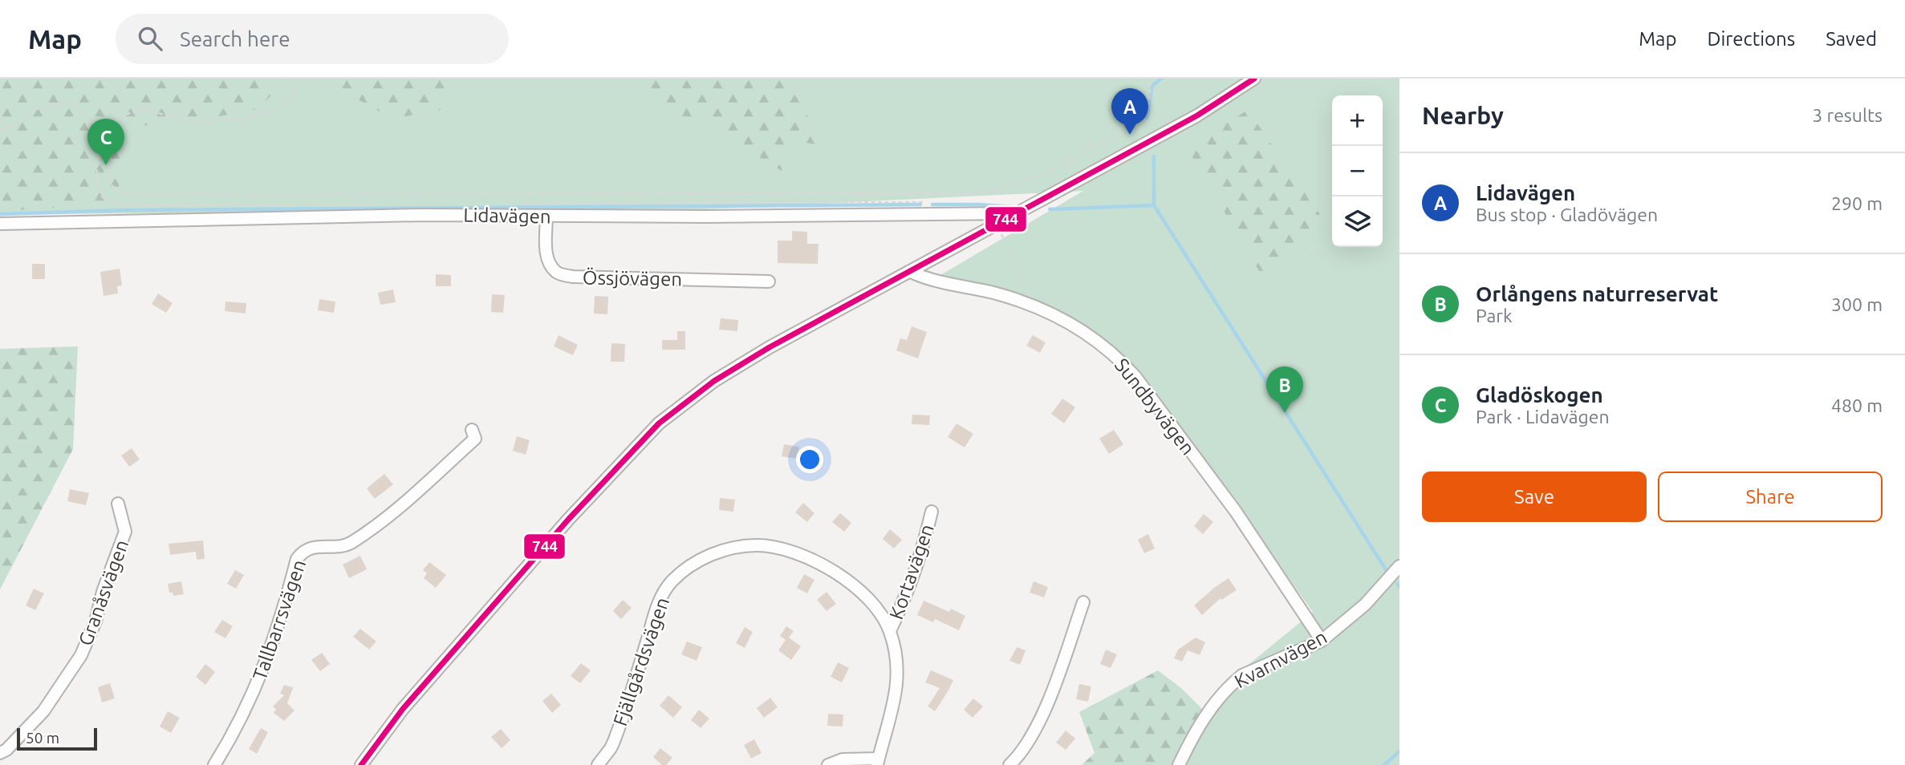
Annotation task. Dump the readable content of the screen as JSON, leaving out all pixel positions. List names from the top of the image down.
{
  "streets": {
    "street": [
      "Lidavägen",
      "Össjövägen",
      "Sundbyvägen",
      "Kortavägen",
      "Granåsvägen",
      "Tallbarrsvägen",
      "Kvarnvägen",
      "Fjällgårdsvägen"
    ]
  },
  "crossings": [
    ["Lidavägen", "Össjövägen"],
    ["Sundbyvägen", "Kvarnvägen"],
    ["Kortavägen", "Fjällgårdsvägen"]
  ],
  "lines": ["transit line 744"],
  "scale_bar": "50 m",
  "page": {
    "header": "Map",
    "search": "Search here",
    "nav": ["Map", "Directions", "Saved"],
    "heading": ["Nearby", "3 results"],
    "pins": ["A", "C", "B"],
    "map_buttons": ["+", "−"],
    "list": [
      {
        "mark": "A",
        "name": "Lidavägen",
        "note": "Bus stop · Gladövägen",
        "value": "290 m"
      },
      {
        "mark": "B",
        "name": "Orlångens naturreservat",
        "note": "Park",
        "value": "300 m"
      },
      {
        "mark": "C",
        "name": "Gladöskogen",
        "note": "Park · Lidavägen",
        "value": "480 m"
      }
    ],
    "buttons": ["Save", "Share"],
    "scale": "50 m"
  }
}
